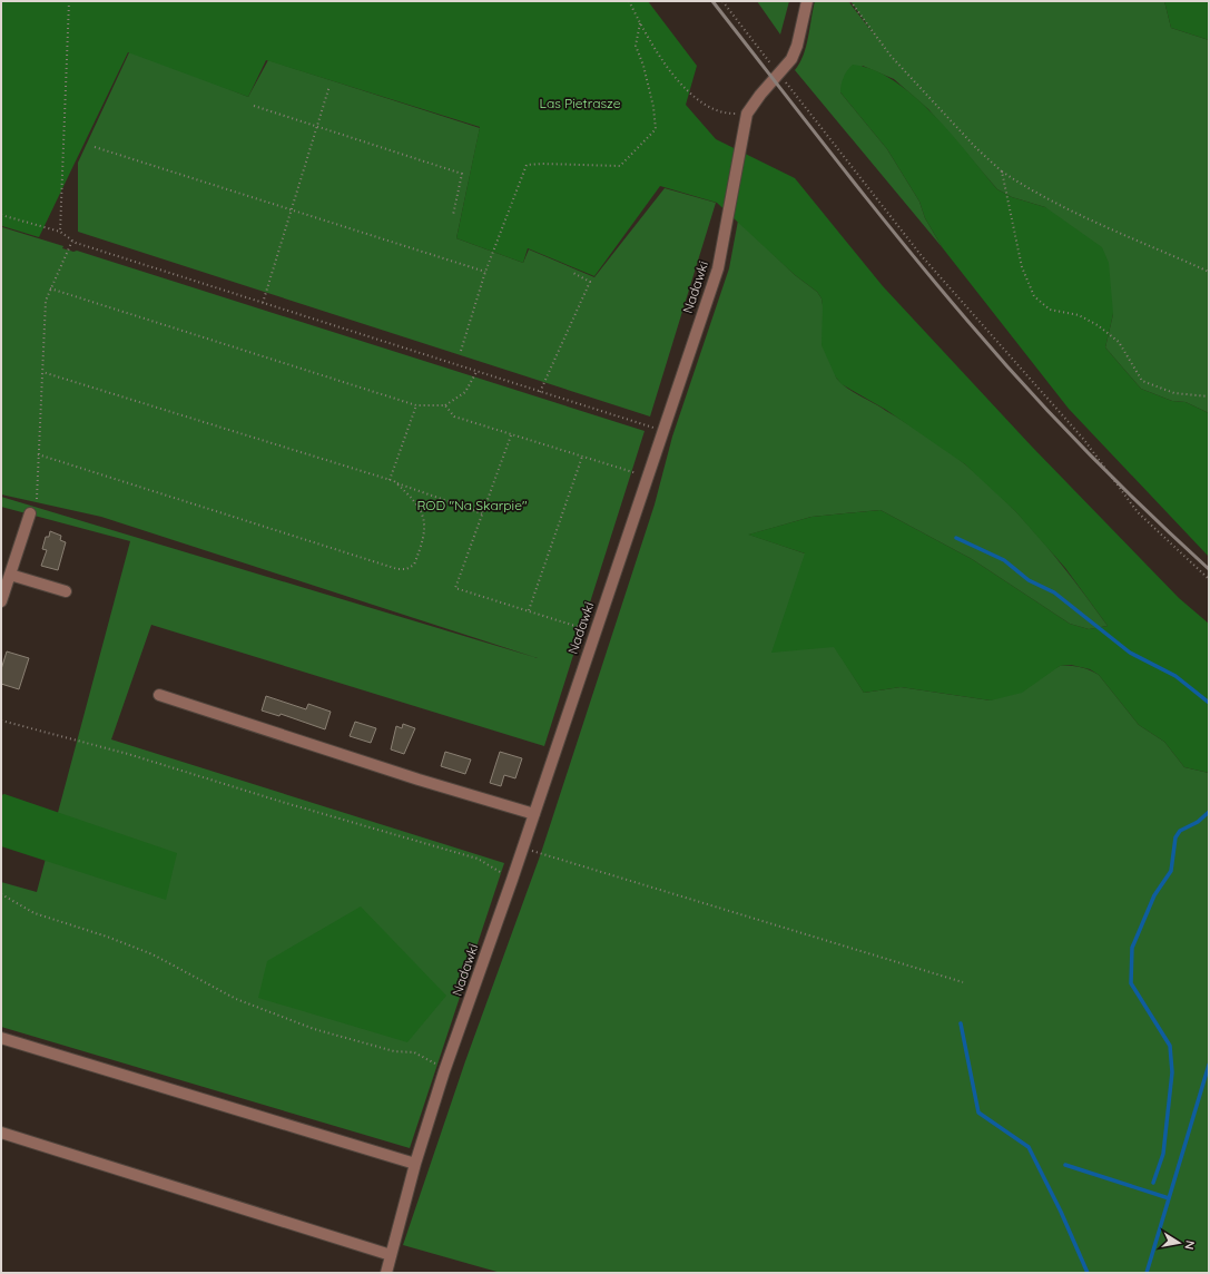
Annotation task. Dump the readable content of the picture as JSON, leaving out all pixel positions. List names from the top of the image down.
{
  "streets": {
    "street": ["Nadawki"]
  },
  "parks": ["Las Pietrasze", "ROD \"Na Skarpie\""],
  "north": "right"
}
